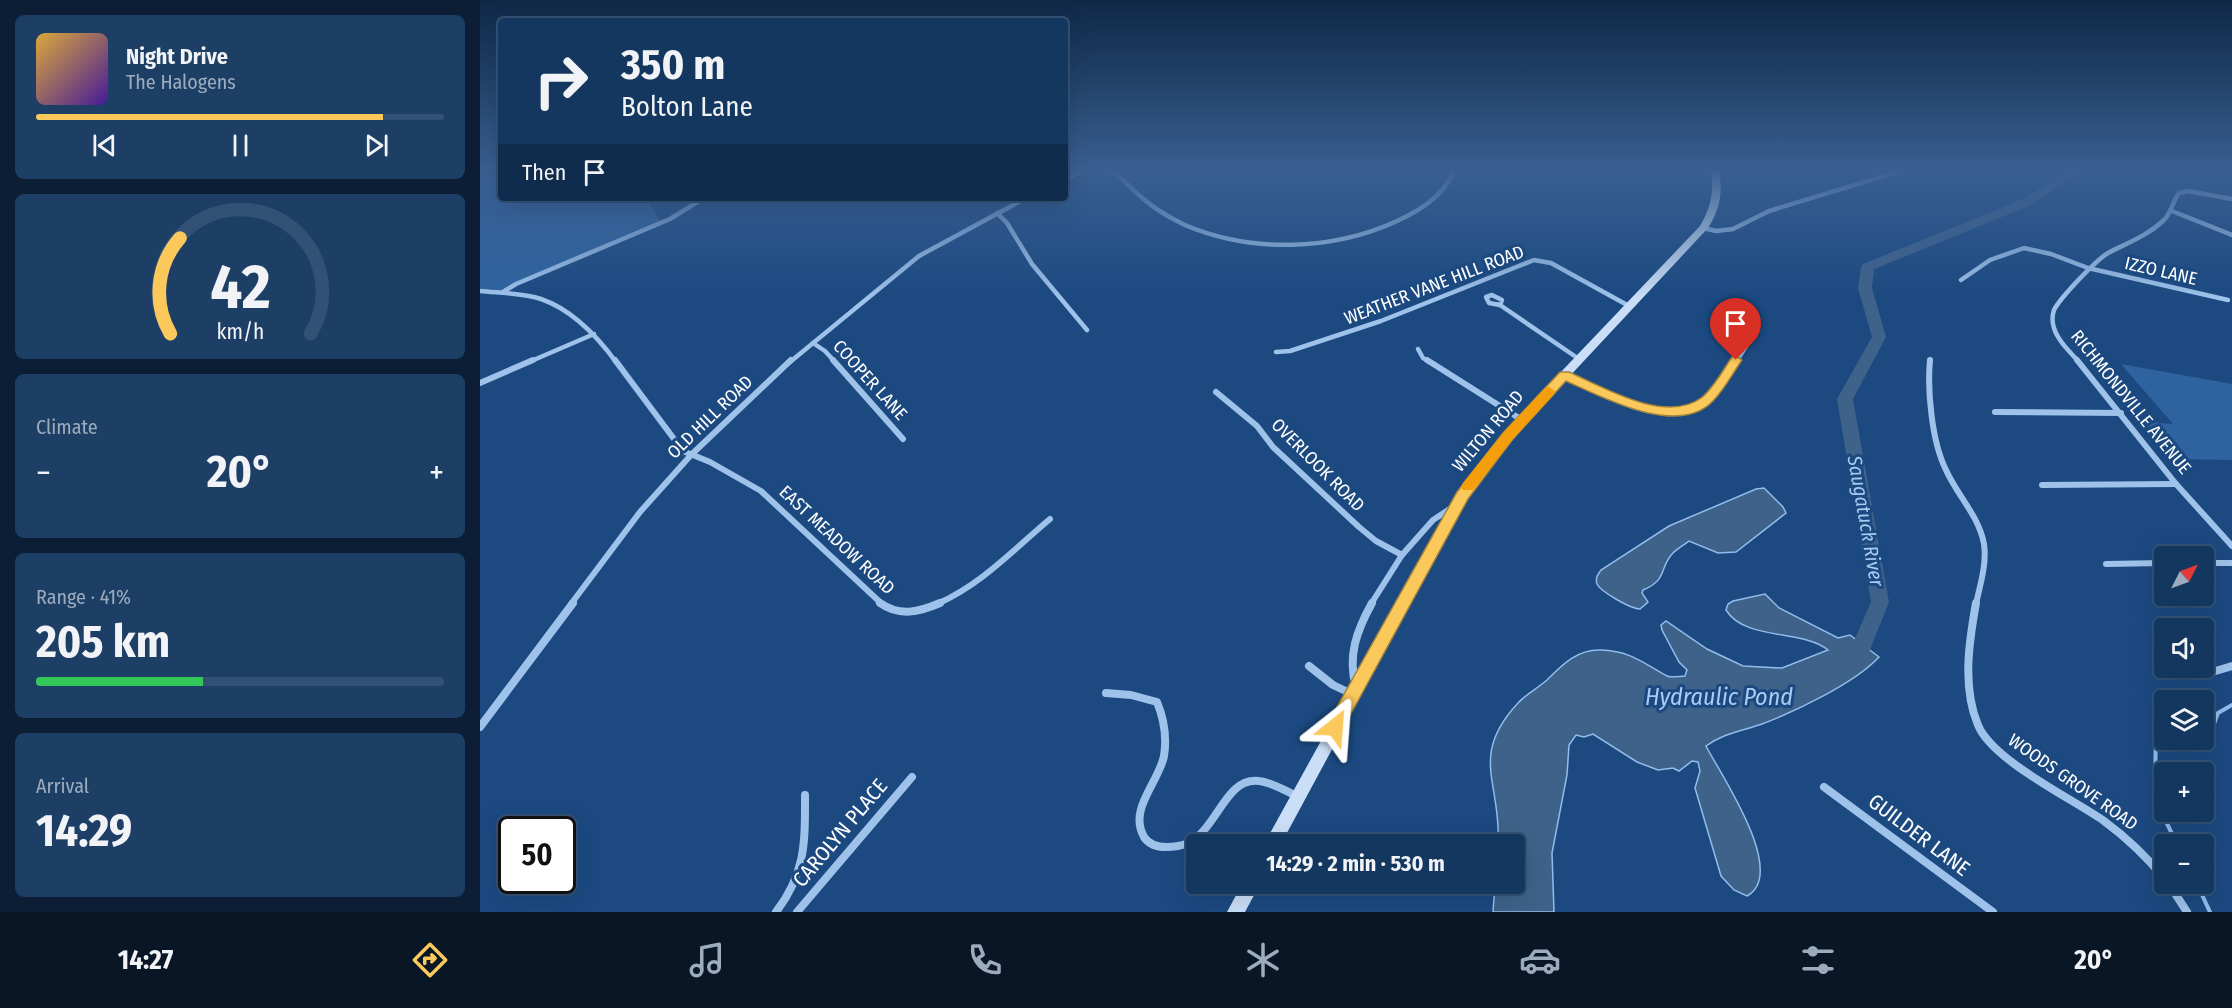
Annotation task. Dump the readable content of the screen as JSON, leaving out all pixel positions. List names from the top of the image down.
{
  "streets": {
    "main road": ["WILTON ROAD"],
    "street": [
      "IZZO LANE",
      "WEATHER VANE HILL ROAD",
      "COOPER LANE",
      "RICHMONDVILLE AVENUE",
      "OLD HILL ROAD",
      "OVERLOOK ROAD",
      "EAST MEADOW ROAD",
      "WOODS GROVE ROAD",
      "CAROLYN PLACE",
      "GUILDER LANE"
    ]
  },
  "crossings": [
    ["IZZO LANE", "RICHMONDVILLE AVENUE"],
    ["WEATHER VANE HILL ROAD", "WILTON ROAD"],
    ["COOPER LANE", "OLD HILL ROAD"],
    ["OLD HILL ROAD", "EAST MEADOW ROAD"]
  ],
  "water": ["Saugatuck River", "Hydraulic Pond"],
  "north": "top right",
  "page": {
    "turn": ["350 m", "Bolton Lane"],
    "song": ["Night Drive", "The Halogens"],
    "then": "Then",
    "tile": [
      "Climate",
      ["Range · 41%", "205 km"],
      ["Arrival", "14:29"]
    ],
    "heat": ["−", "20°", "+"],
    "map_buttons": ["+", "−"],
    "limit": "50",
    "trip": "14:29 · 2 min · 530 m",
    "tabs": ["14:27", "20°"],
    "gauge": ["42", "km/h"]
  }
}
